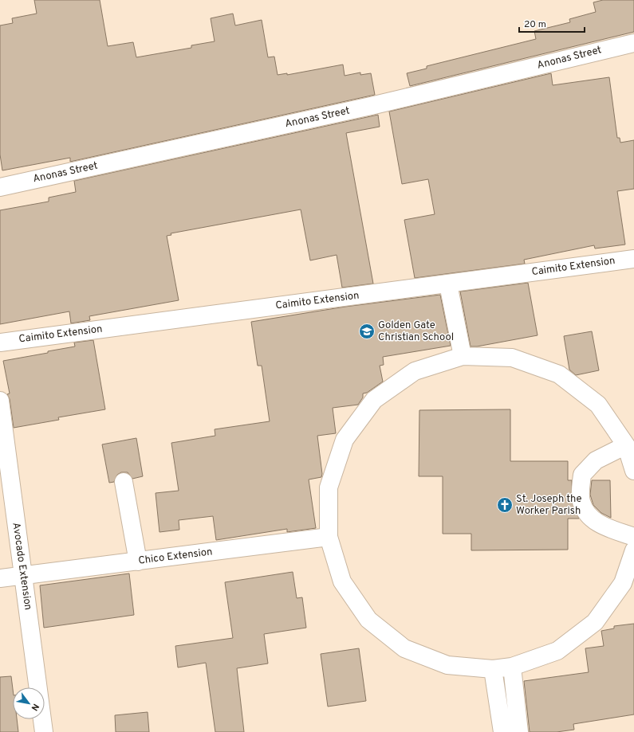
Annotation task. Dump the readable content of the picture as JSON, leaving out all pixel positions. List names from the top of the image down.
{
  "streets": {
    "street": [
      "Anonas Street",
      "Caimito Extension",
      "Chico Extension",
      "Avocado Extension"
    ]
  },
  "crossings": [
    ["Chico Extension", "Avocado Extension"]
  ],
  "places": {
    "school or university": ["Golden Gate Christian School"],
    "church": ["St. Joseph the Worker Parish"]
  },
  "scale_bar": "20 m",
  "north": "bottom right"
}
